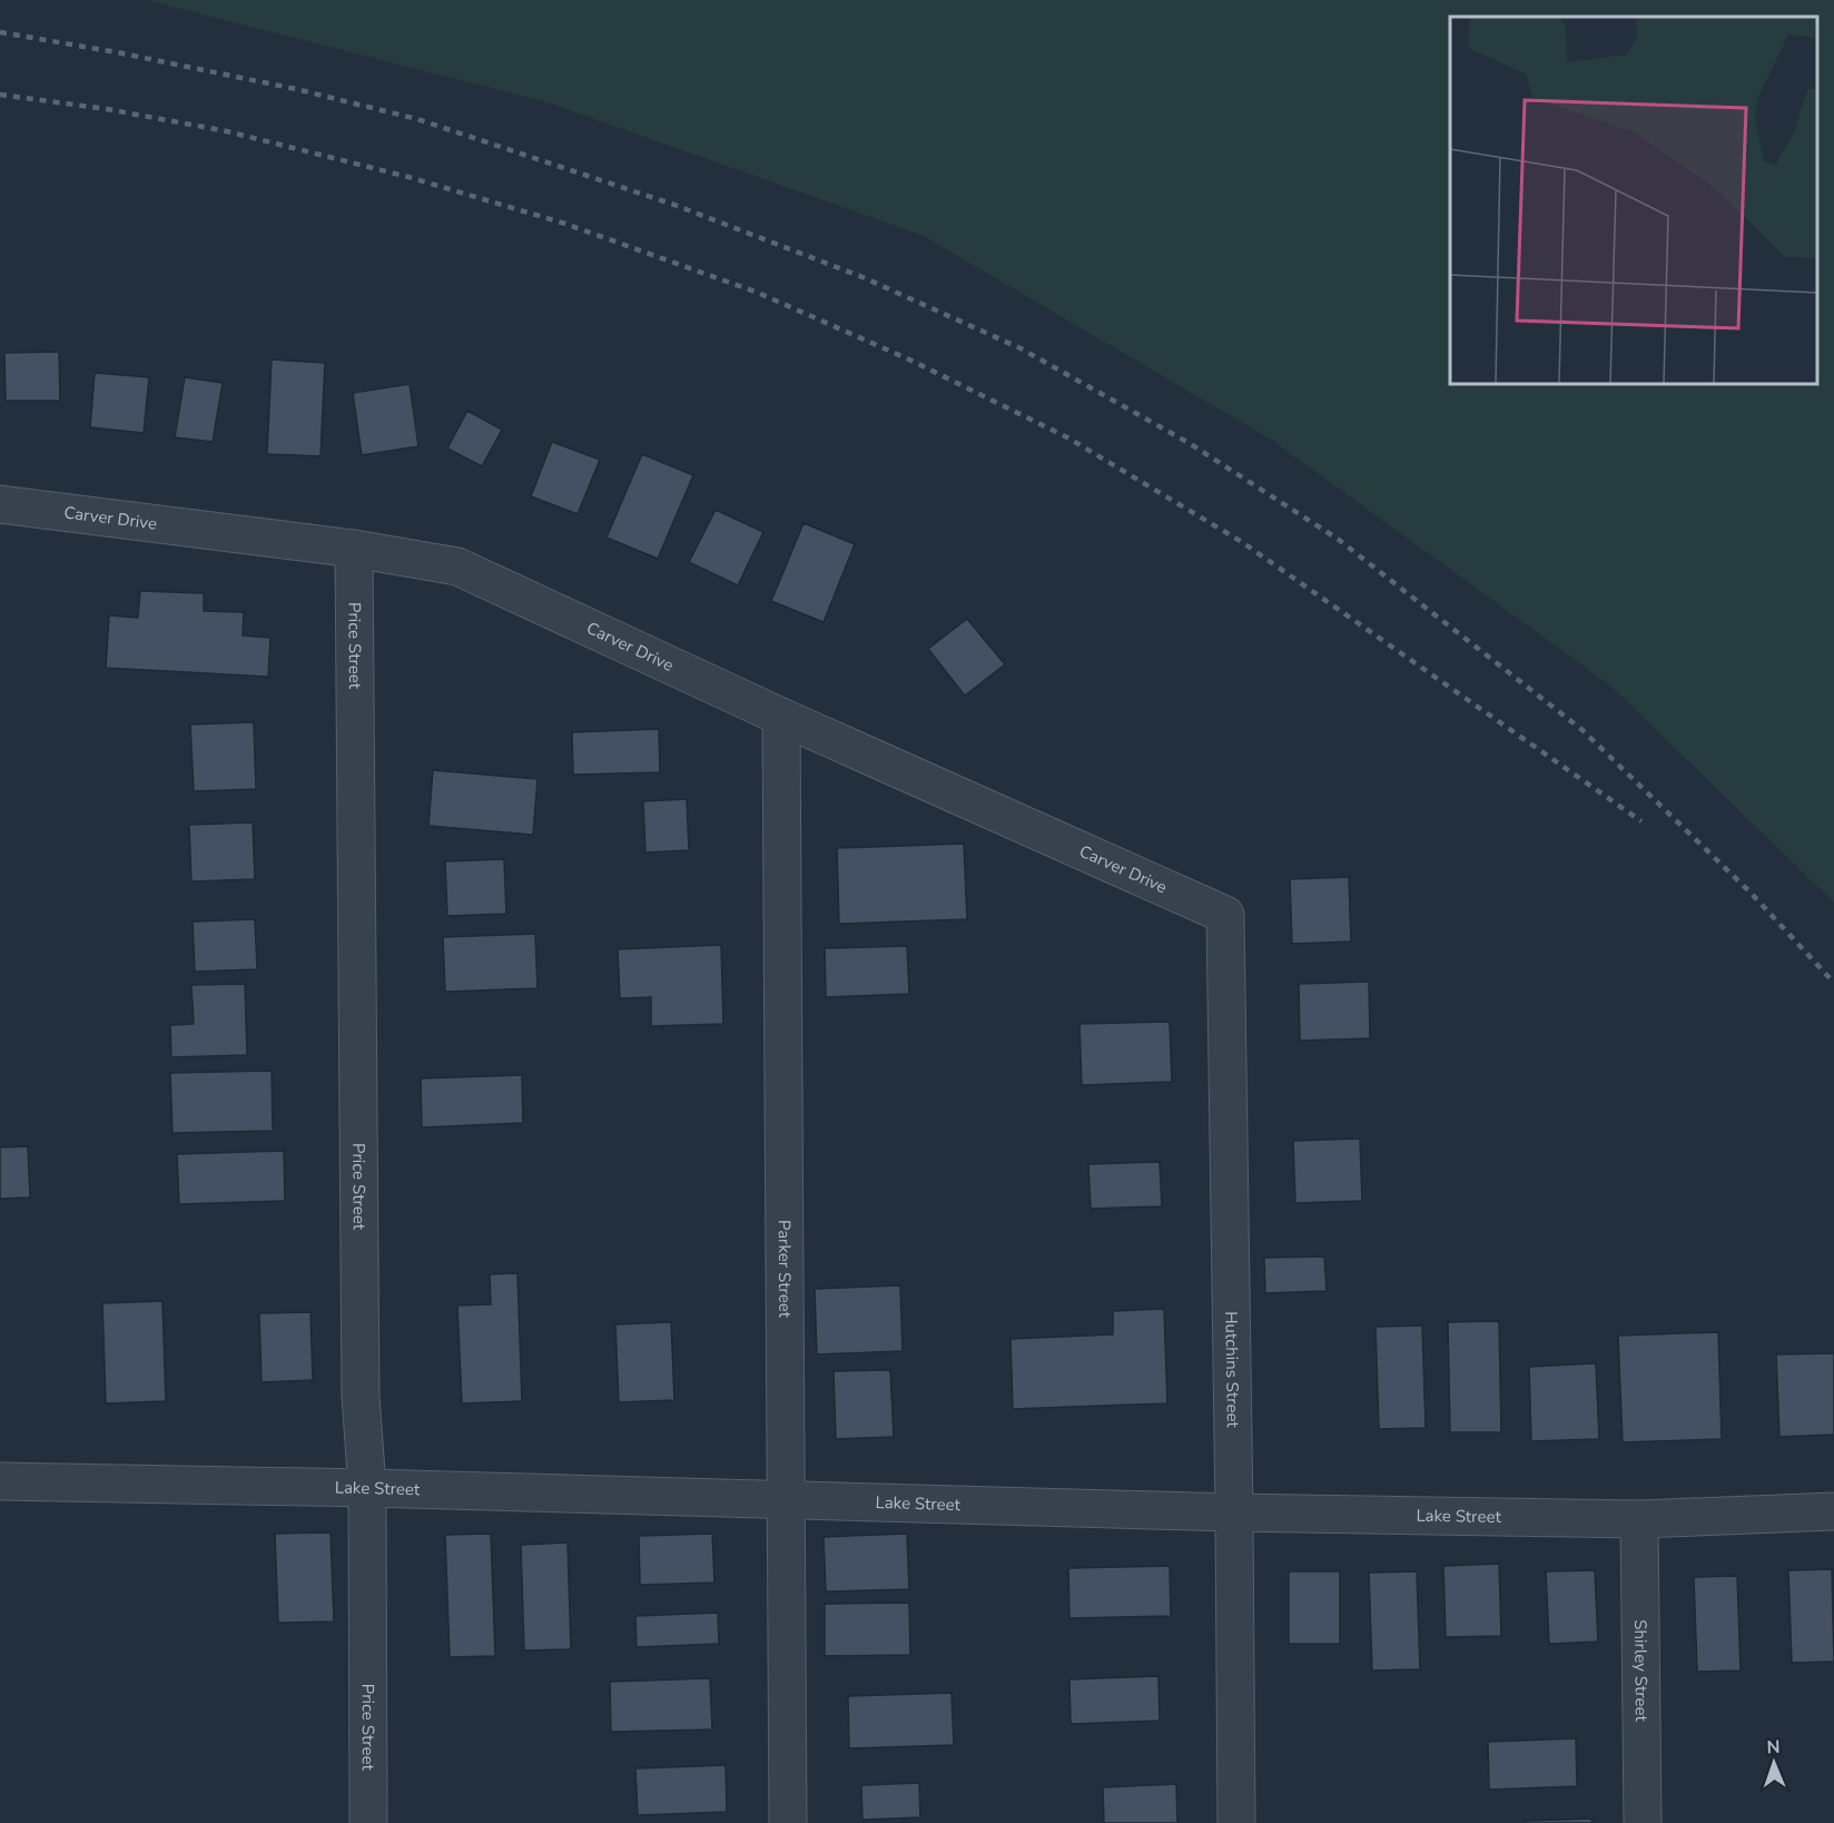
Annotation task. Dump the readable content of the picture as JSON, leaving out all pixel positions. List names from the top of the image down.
{
  "streets": {
    "street": [
      "Carver Drive",
      "Price Street",
      "Parker Street",
      "Hutchins Street",
      "Lake Street",
      "Shirley Street"
    ]
  },
  "crossings": [
    ["Carver Drive", "Price Street"],
    ["Carver Drive", "Parker Street"],
    ["Carver Drive", "Hutchins Street"],
    ["Price Street", "Lake Street"],
    ["Parker Street", "Lake Street"],
    ["Hutchins Street", "Lake Street"],
    ["Lake Street", "Shirley Street"]
  ],
  "north": "top"
}
